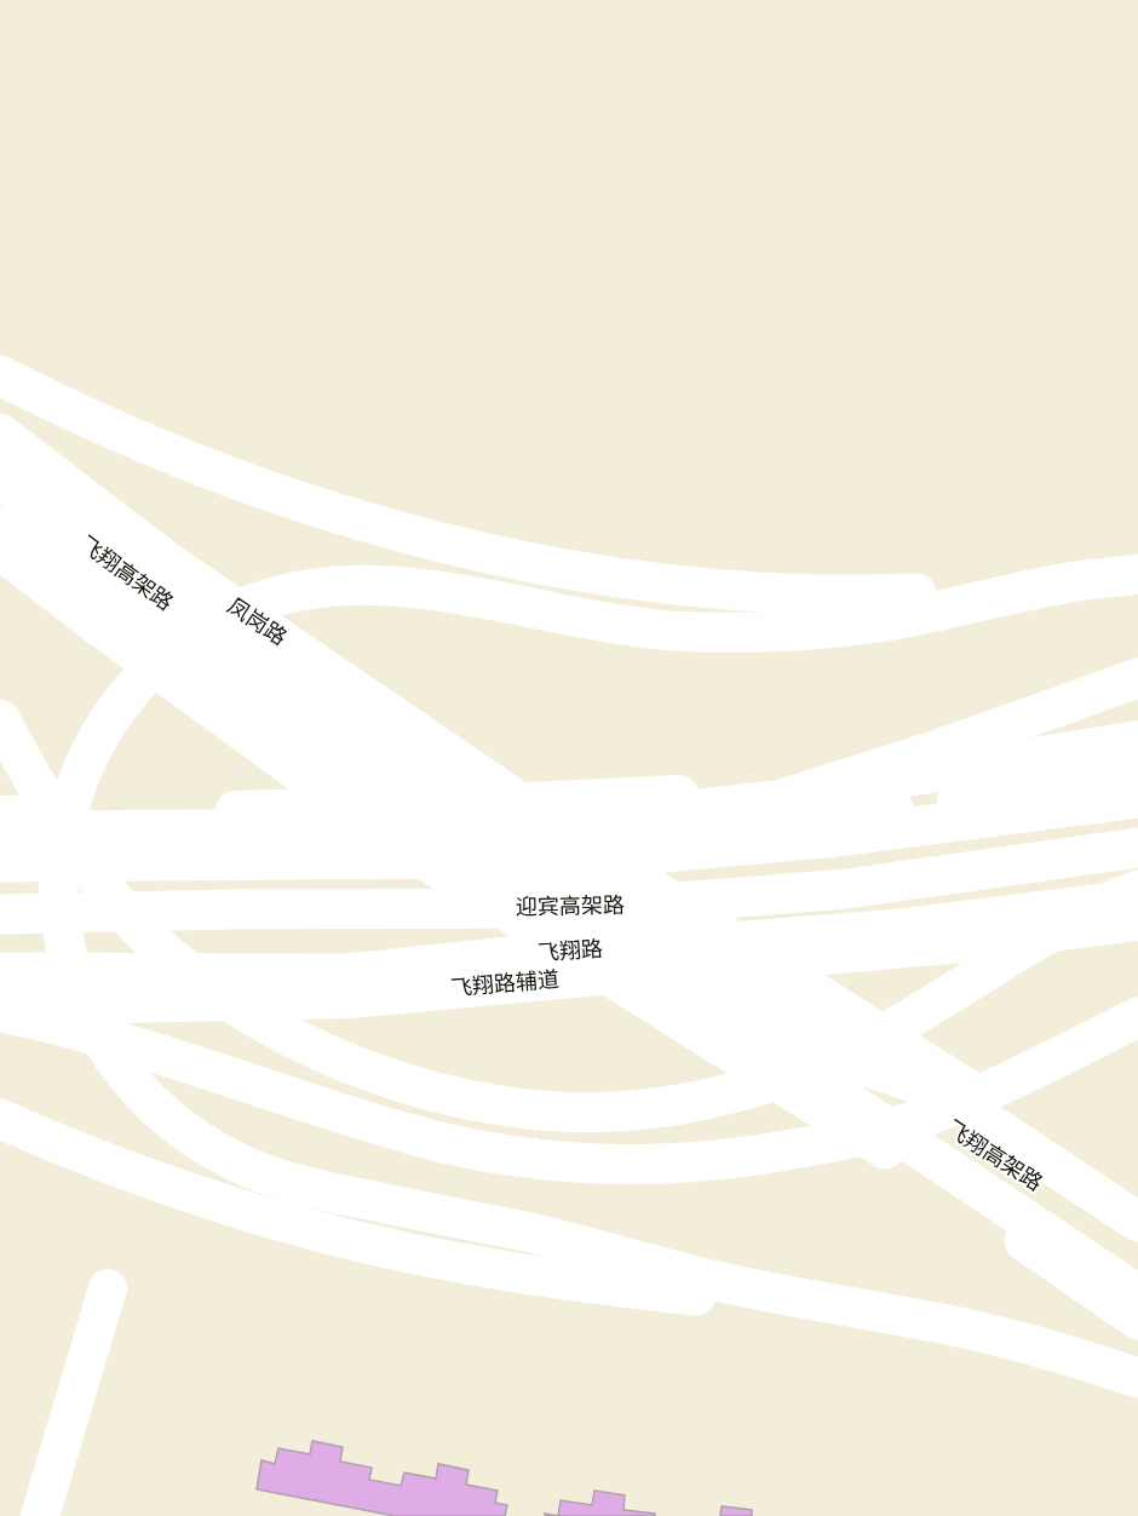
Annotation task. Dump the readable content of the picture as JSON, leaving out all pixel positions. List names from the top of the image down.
{
  "streets": {
    "main road": [
      "飞翔高架路",
      "凤岗路",
      "迎宾高架路",
      "飞翔路"
    ],
    "street": ["飞翔路辅道"]
  },
  "crossings": [
    ["凤岗路", "飞翔路"],
    ["凤岗路", "飞翔路辅道"],
    ["飞翔路", "飞翔路辅道"]
  ]
}
